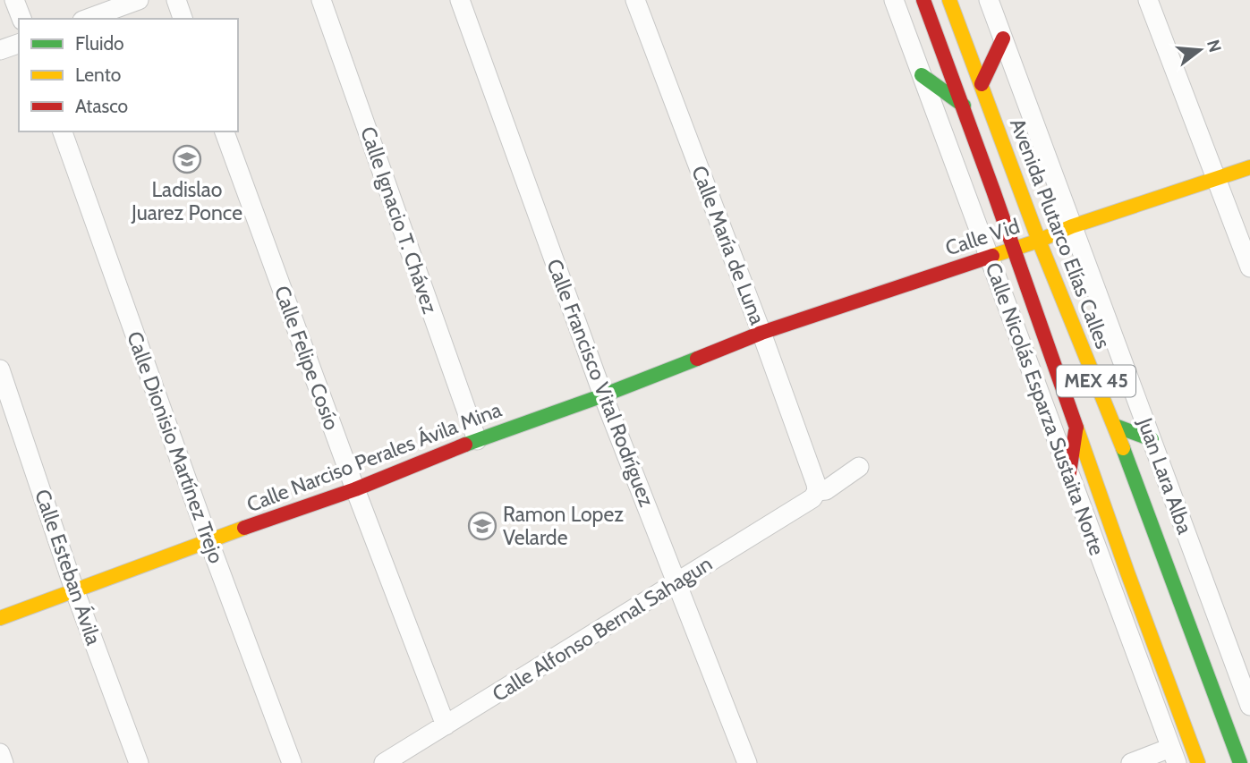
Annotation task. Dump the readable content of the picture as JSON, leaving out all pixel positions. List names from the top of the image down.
{
  "streets": {
    "main road": [
      "Avenida Plutarco Elías Calles",
      "Calle Vid",
      "MEX 45",
      "Calle Narciso Perales Ávila Mina"
    ],
    "street": [
      "Calle Ignacio T. Chávez",
      "Calle María de Luna",
      "Calle Felipe Cosío",
      "Calle Francisco Vital Rodríguez",
      "Calle Nicolás Esparza Sustaita Norte",
      "Calle Dionisio Martínez Trejo",
      "Juan Lara Alba",
      "Calle Esteban Ávila",
      "Calle Alfonso Bernal Sahagun"
    ]
  },
  "crossings": [
    ["Calle Ignacio T. Chávez", "Calle Narciso Perales Ávila Mina"],
    ["Avenida Plutarco Elías Calles", "Calle Vid"],
    ["Calle Vid", "Calle María de Luna"],
    ["Calle Vid", "MEX 45"],
    ["Calle Vid", "Calle Nicolás Esparza Sustaita Norte"],
    ["Calle Vid", "Calle Narciso Perales Ávila Mina"],
    ["Calle Vid", "Juan Lara Alba"],
    ["Calle María de Luna", "Calle Narciso Perales Ávila Mina"],
    ["Calle María de Luna", "Calle Alfonso Bernal Sahagun"],
    ["Calle Felipe Cosío", "Calle Narciso Perales Ávila Mina"],
    ["Calle Felipe Cosío", "Calle Alfonso Bernal Sahagun"],
    ["Calle Francisco Vital Rodríguez", "Calle Narciso Perales Ávila Mina"],
    ["Calle Francisco Vital Rodríguez", "Calle Alfonso Bernal Sahagun"],
    ["Calle Dionisio Martínez Trejo", "Calle Narciso Perales Ávila Mina"],
    ["Calle Narciso Perales Ávila Mina", "Calle Esteban Ávila"]
  ],
  "places": {
    "school or university": ["Ladislao Juarez Ponce", "Ramon Lopez Velarde"]
  },
  "legend": ["Fluido", "Lento", "Atasco"],
  "north": "right"
}
